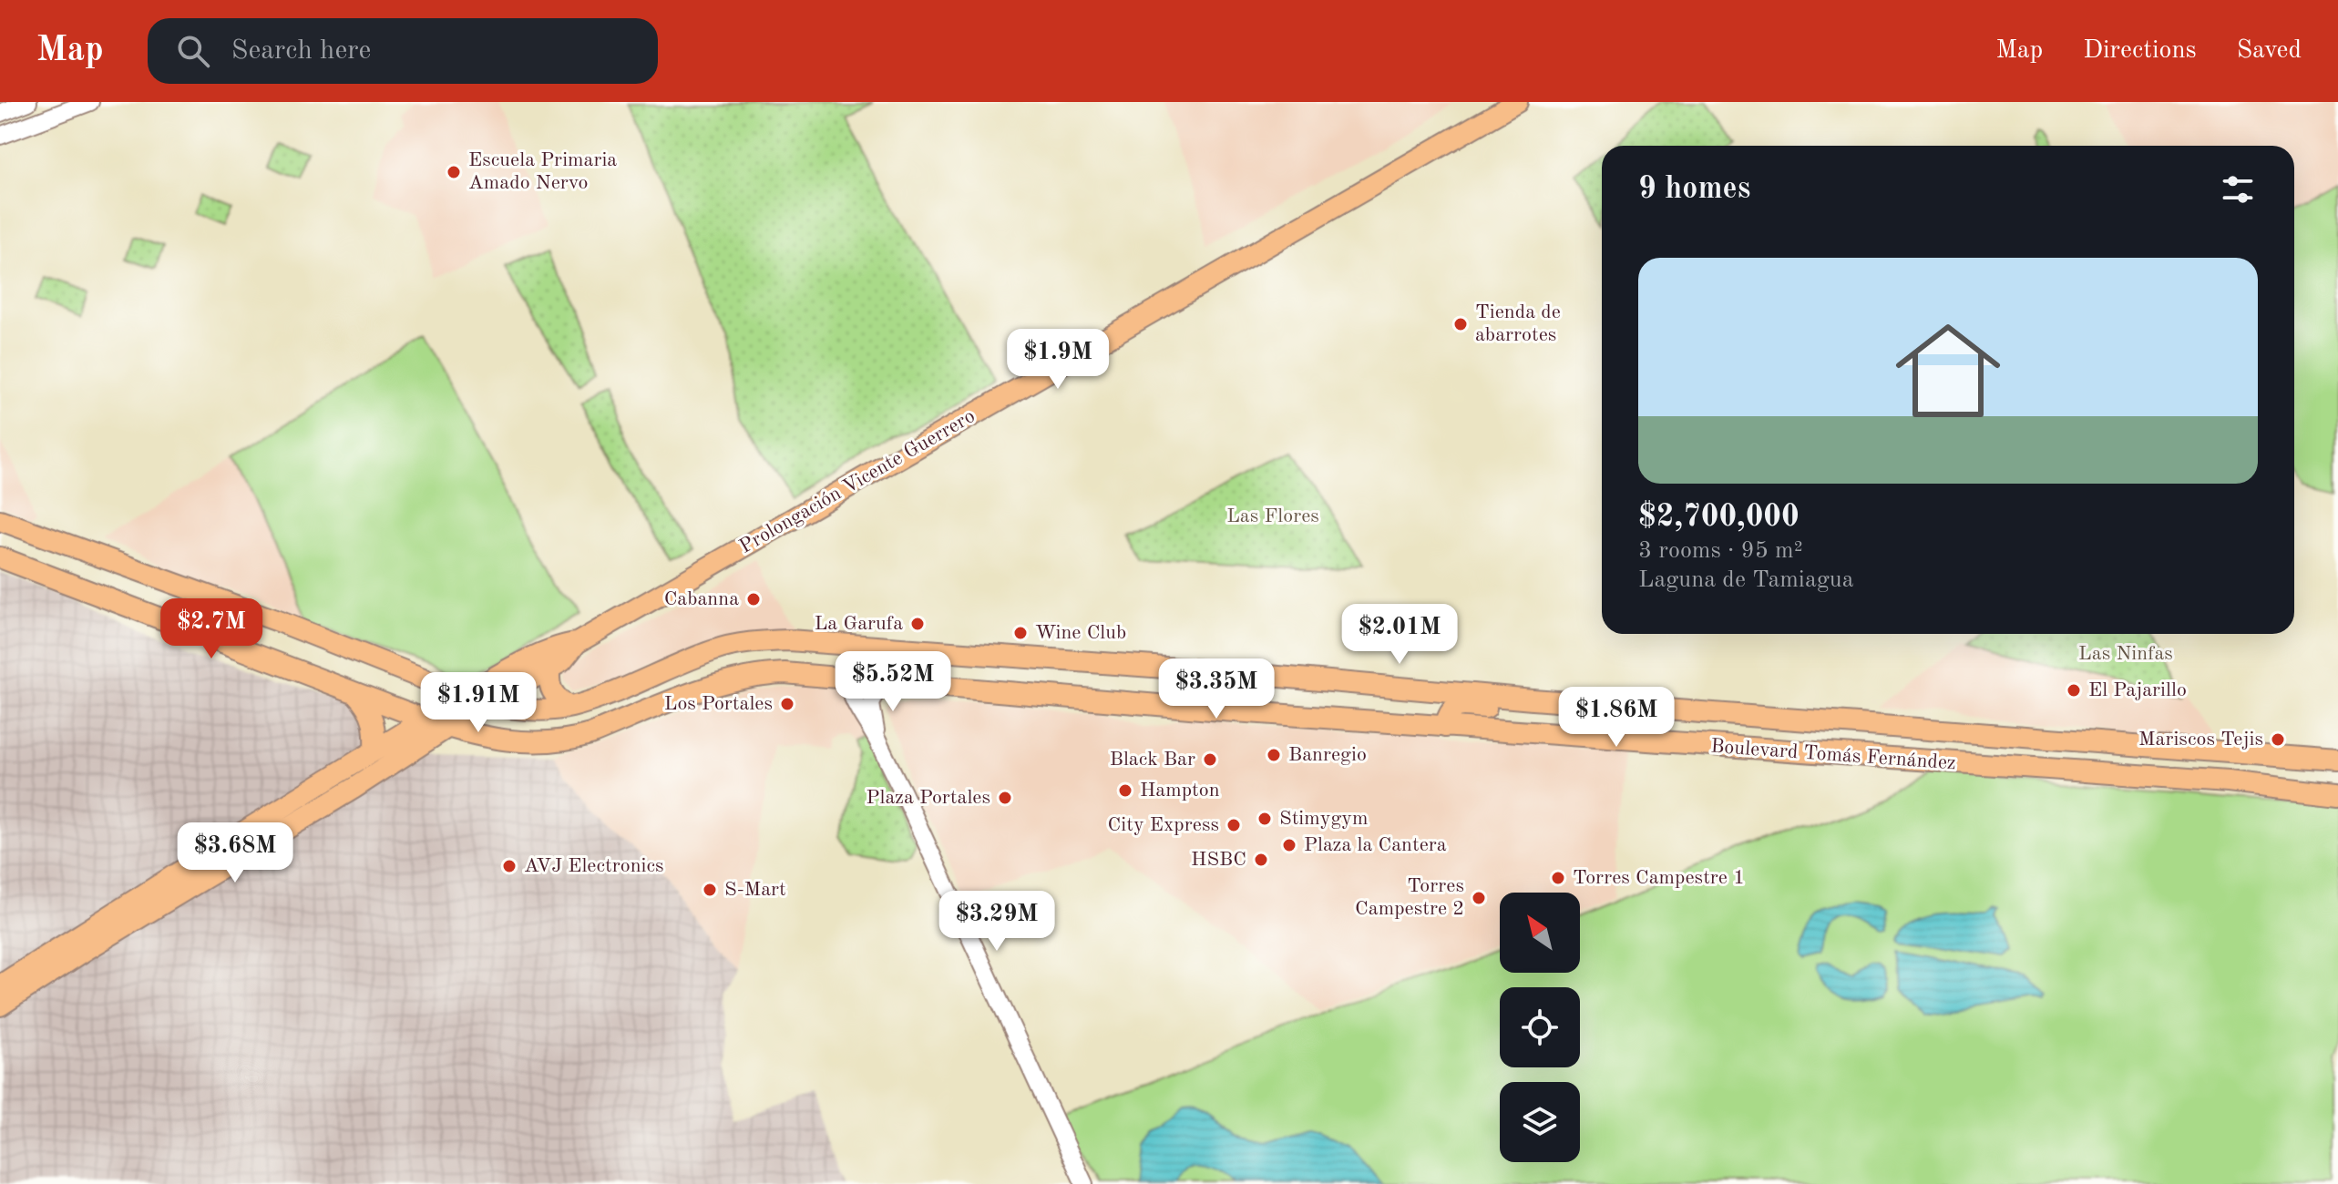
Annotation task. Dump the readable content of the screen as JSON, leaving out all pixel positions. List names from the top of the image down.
{
  "streets": {
    "main road": ["Prolongación Vicente Guerrero", "Boulevard Tomás Fernández"]
  },
  "parks": ["Las Flores", "Las Ninfas"],
  "places": [
    "Escuela Primaria Amado Nervo",
    "Tienda de abarrotes",
    "Cabanna",
    "La Garufa",
    "Wine Club",
    "El Pajarillo",
    "Los Portales",
    "Mariscos Tejis",
    "Banregio",
    "Black Bar",
    "Hampton",
    "Plaza Portales",
    "Stimygym",
    "City Express",
    "Plaza la Cantera",
    "HSBC",
    "AVJ Electronics",
    "Torres Campestre 1",
    "S-Mart",
    "Torres Campestre 2"
  ],
  "north": "top left",
  "page": {
    "header": "Map",
    "search": "Search here",
    "nav": ["Map", "Directions", "Saved"],
    "heading": "9 homes",
    "list": [
      {
        "name": "$2,700,000",
        "note": "3 rooms · 95 m² · Laguna de Tamiagua"
      }
    ],
    "price": [
      "$1.9M",
      "$2.7M",
      "$2.01M",
      "$5.52M",
      "$3.35M",
      "$1.91M",
      "$1.86M",
      "$3.68M",
      "$3.29M"
    ]
  }
}
